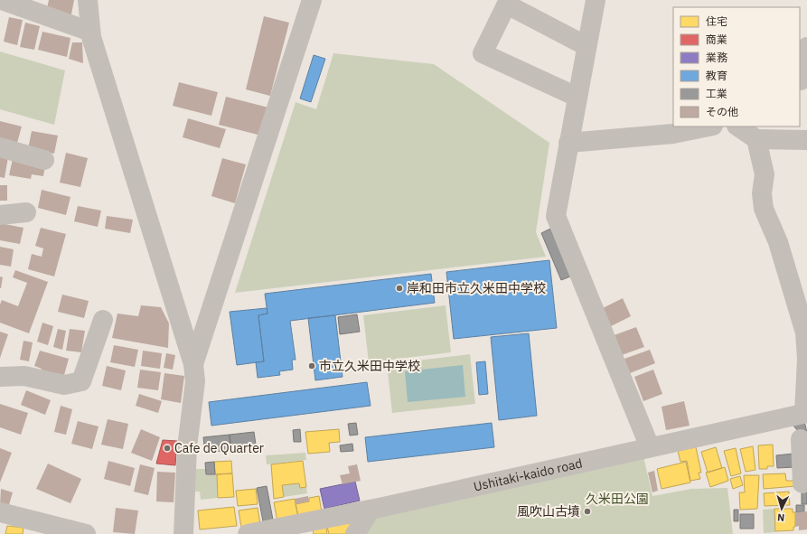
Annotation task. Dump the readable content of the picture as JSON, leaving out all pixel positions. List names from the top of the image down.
{
  "streets": {
    "street": ["Ushitaki-kaido road"]
  },
  "parks": ["久米田公園"],
  "places": [
    "岸和田市立久米田中学校",
    "市立久米田中学校",
    "Cafe de Quarter",
    "風吹山古墳"
  ],
  "legend": [
    "住宅",
    "商業",
    "業務",
    "教育",
    "工業",
    "その他"
  ],
  "north": "bottom"
}
